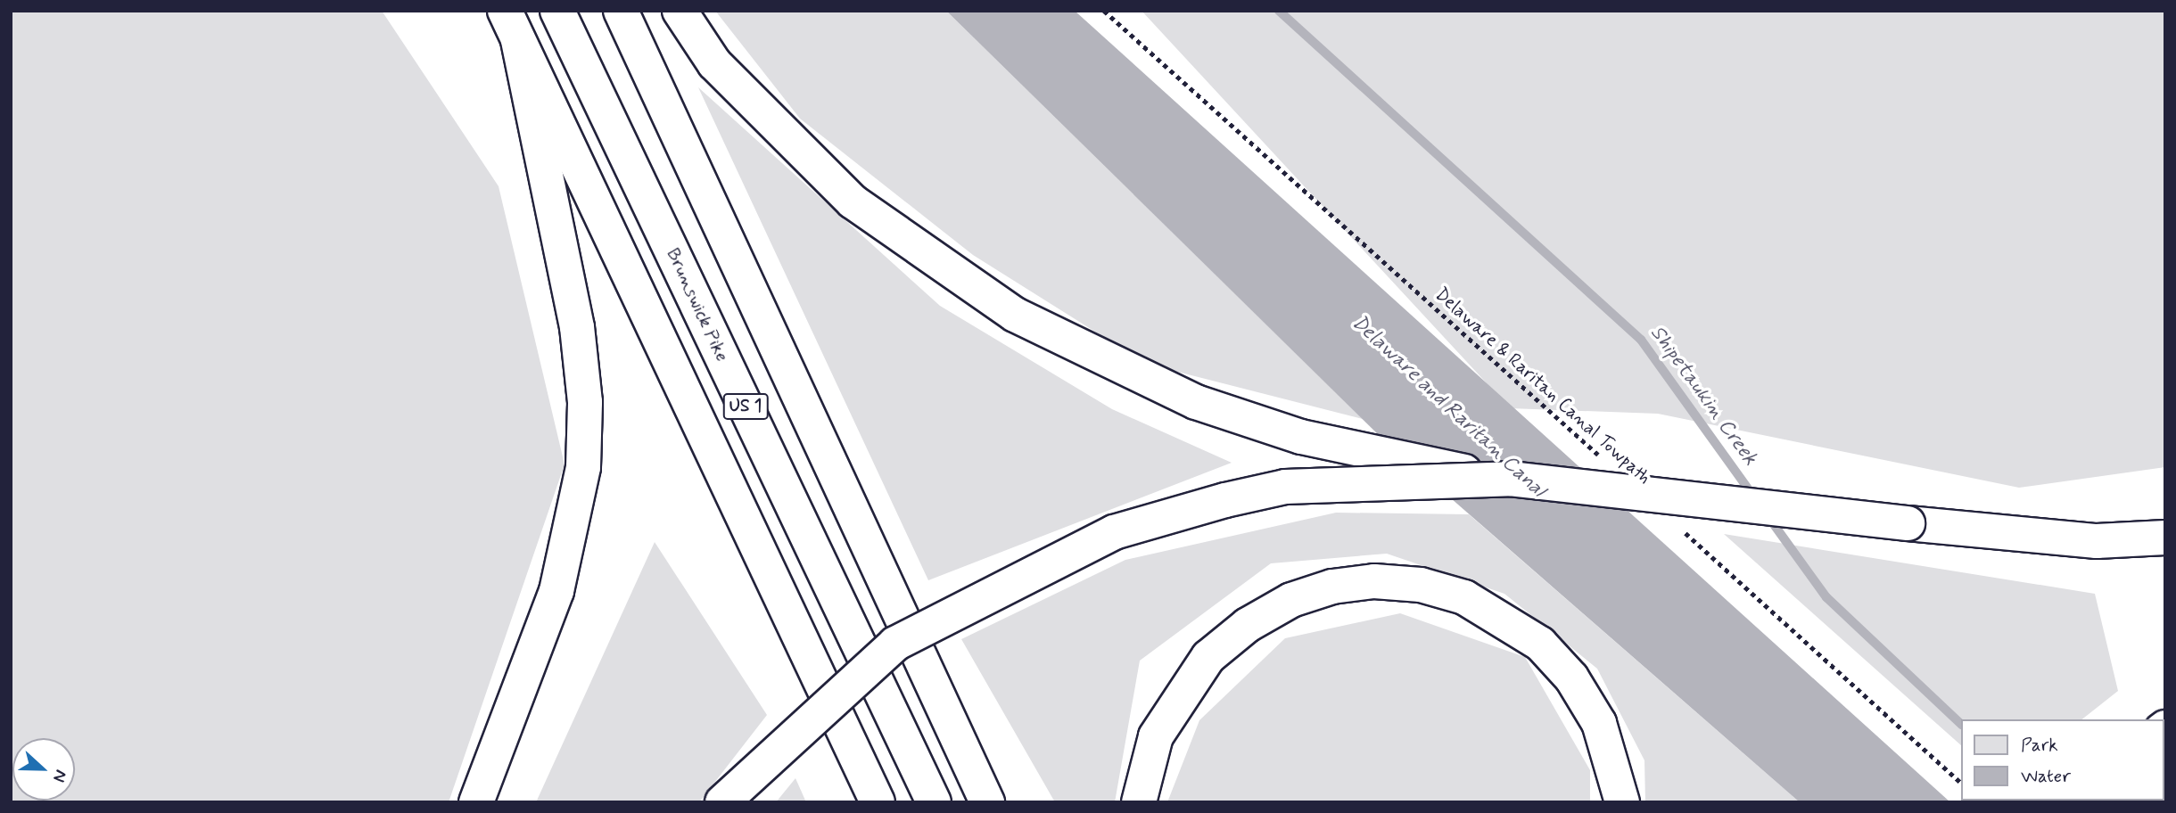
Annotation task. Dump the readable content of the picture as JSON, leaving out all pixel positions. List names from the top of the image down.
{
  "streets": {
    "highway": ["Brunswick Pike", "US 1"],
    "path": ["Delaware & Raritan Canal Towpath"]
  },
  "water": ["Shipetaukin Creek", "Delaware and Raritan Canal"],
  "legend": ["Park", "Water"],
  "north": "right"
}
